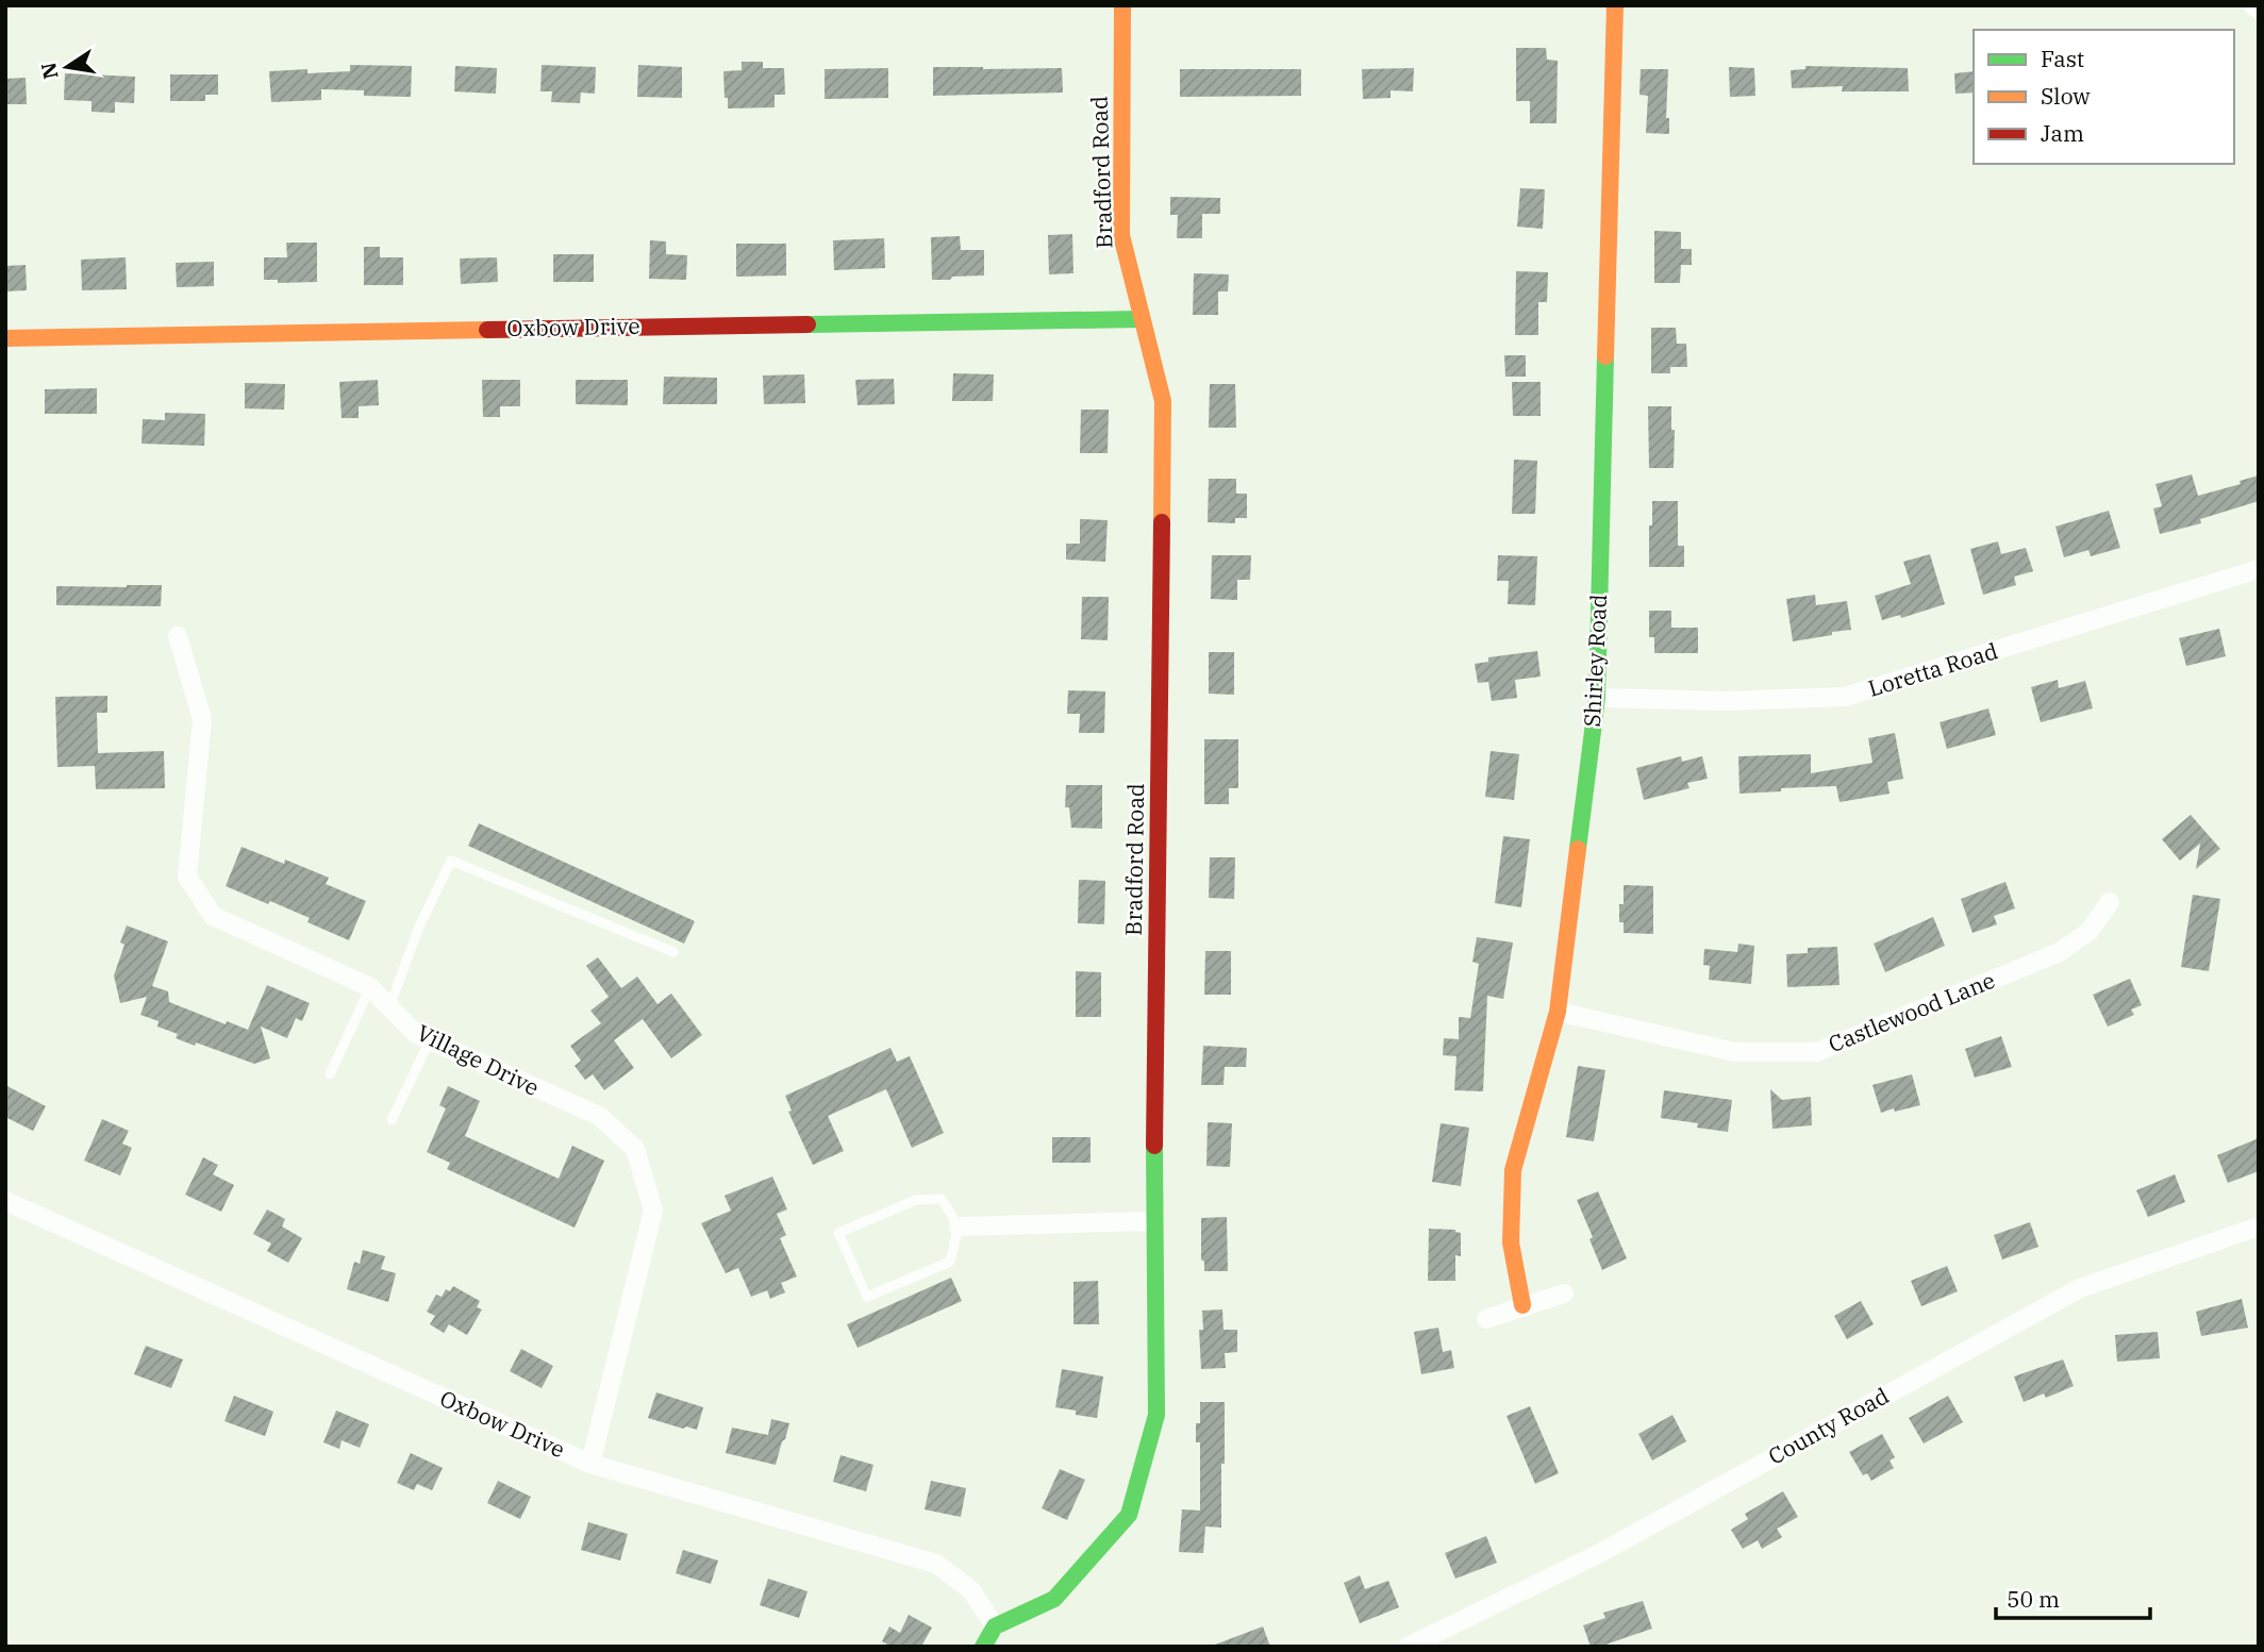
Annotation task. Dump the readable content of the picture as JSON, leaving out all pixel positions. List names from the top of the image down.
{
  "streets": {
    "street": [
      "Bradford Road",
      "Oxbow Drive",
      "Shirley Road",
      "Loretta Road",
      "Castlewood Lane",
      "Village Drive",
      "County Road"
    ]
  },
  "crossings": [
    ["Bradford Road", "Oxbow Drive"],
    ["Oxbow Drive", "Village Drive"],
    ["Shirley Road", "Loretta Road"],
    ["Shirley Road", "Castlewood Lane"]
  ],
  "legend": ["Fast", "Slow", "Jam"],
  "scale_bar": "50 m",
  "north": "left"
}
